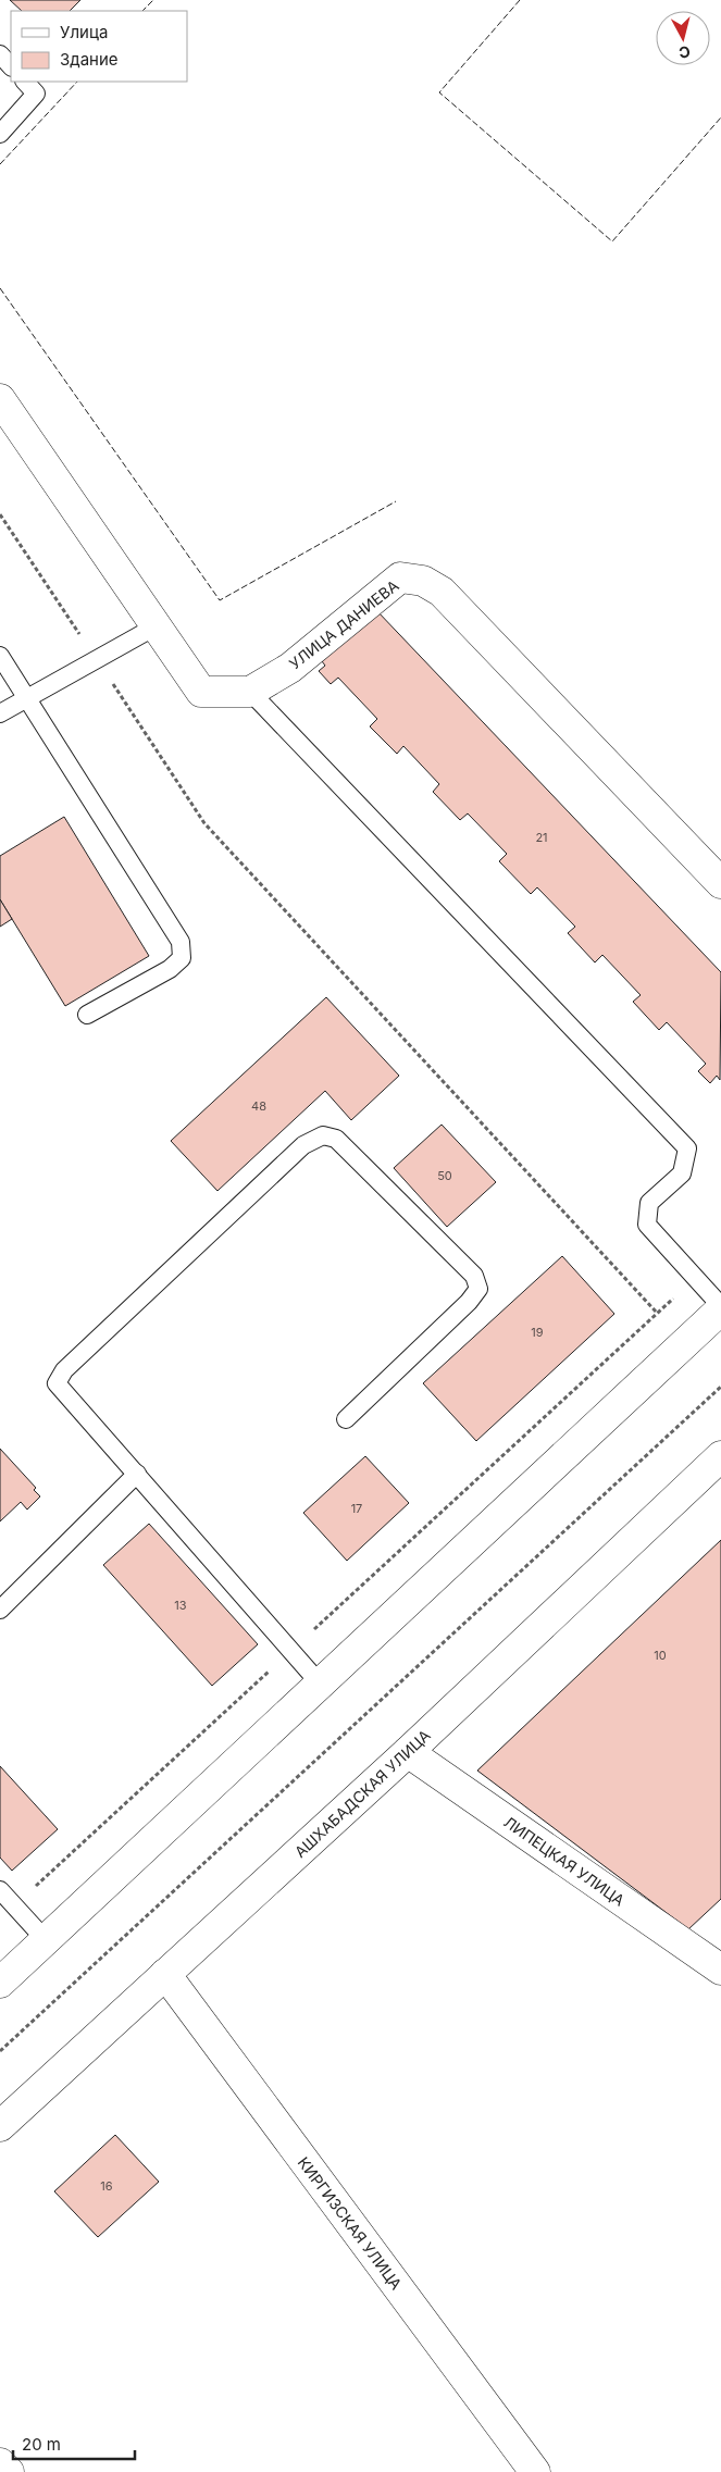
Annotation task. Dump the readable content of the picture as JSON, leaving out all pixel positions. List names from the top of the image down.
{
  "streets": {
    "street": [
      "УЛИЦА ДАНИЕВА",
      "АШХАБАДСКАЯ УЛИЦА",
      "ЛИПЕЦКАЯ УЛИЦА",
      "КИРГИЗСКАЯ УЛИЦА"
    ]
  },
  "crossings": [
    ["АШХАБАДСКАЯ УЛИЦА", "ЛИПЕЦКАЯ УЛИЦА"],
    ["АШХАБАДСКАЯ УЛИЦА", "КИРГИЗСКАЯ УЛИЦА"]
  ],
  "house_numbers": [
    "21",
    "48",
    "50",
    "19",
    "17",
    "13",
    "10",
    "16"
  ],
  "legend": ["Улица", "Здание"],
  "scale_bar": "20 m",
  "north": "bottom"
}
